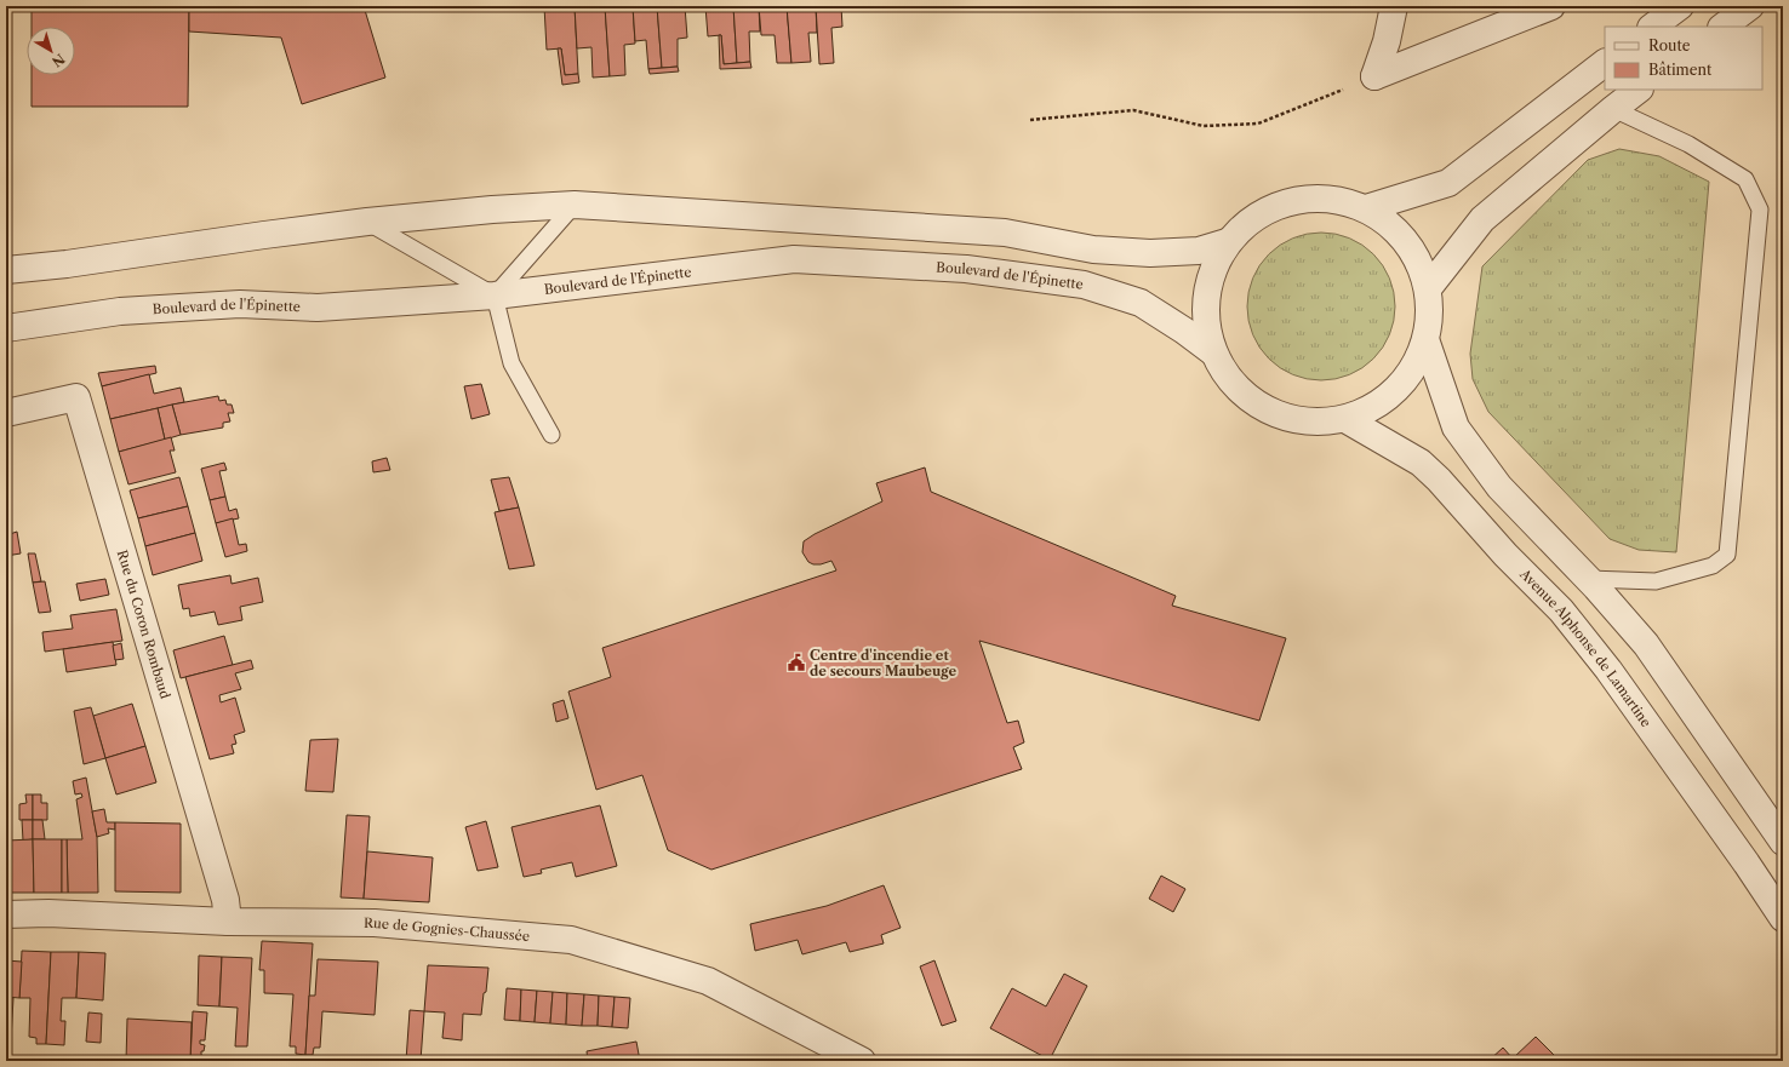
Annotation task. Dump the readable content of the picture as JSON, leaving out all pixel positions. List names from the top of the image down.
{
  "streets": {
    "street": [
      "Boulevard de l'Épinette",
      "Rue du Coron Rombaud",
      "Avenue Alphonse de Lamartine",
      "Rue de Gognies-Chaussée"
    ]
  },
  "crossings": [
    ["Rue du Coron Rombaud", "Rue de Gognies-Chaussée"]
  ],
  "places": {
    "public building": ["Centre d'incendie et de secours Maubeuge"]
  },
  "legend": ["Route", "Bâtiment"],
  "north": "bottom right"
}
